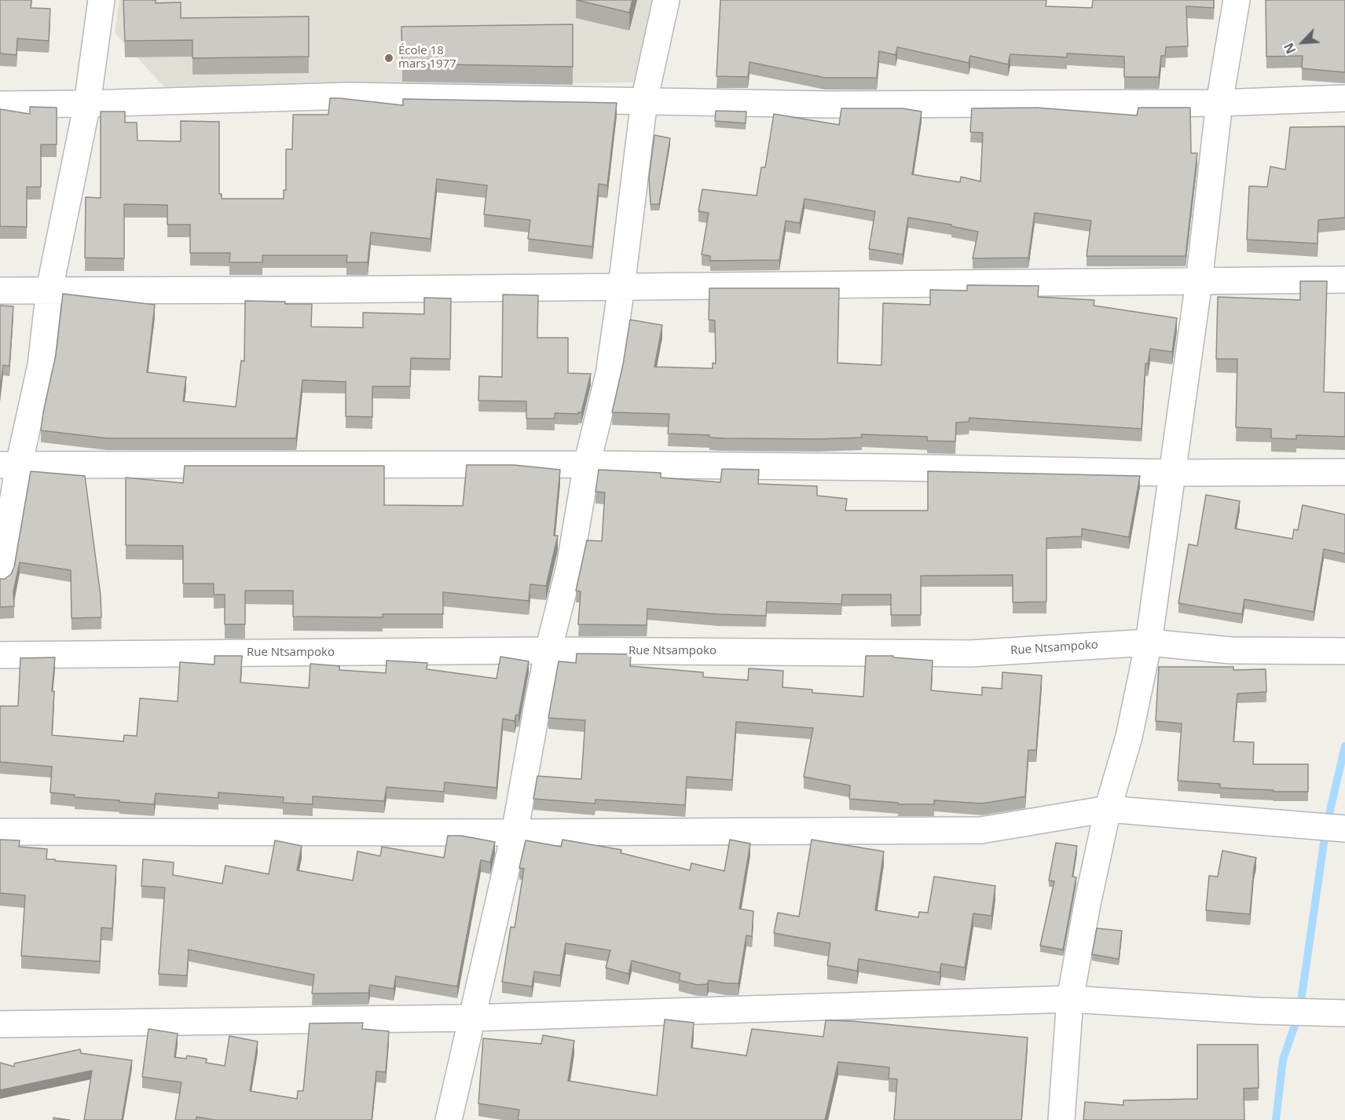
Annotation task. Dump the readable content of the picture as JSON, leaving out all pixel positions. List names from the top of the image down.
{
  "streets": {
    "street": ["Rue Ntsampoko"]
  },
  "places": ["École 18 mars 1977"],
  "north": "bottom left"
}
